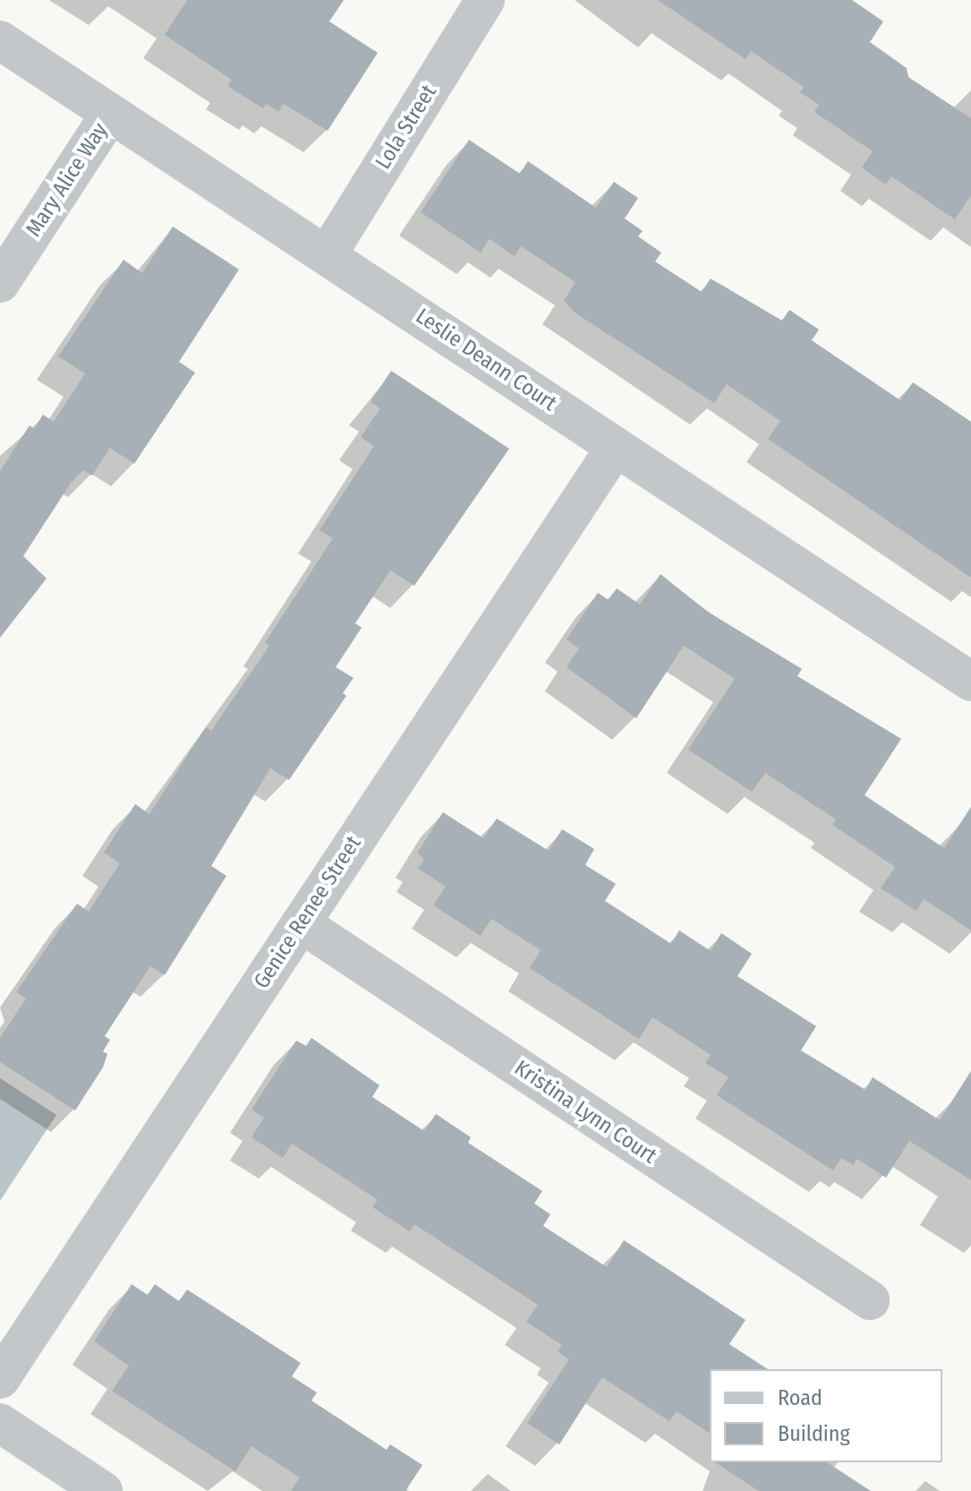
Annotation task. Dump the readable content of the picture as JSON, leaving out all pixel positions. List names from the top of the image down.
{
  "streets": {
    "street": [
      "Lola Street",
      "Mary Alice Way",
      "Leslie Deann Court",
      "Genice Renee Street",
      "Kristina Lynn Court"
    ]
  },
  "crossings": [
    ["Lola Street", "Leslie Deann Court"],
    ["Mary Alice Way", "Leslie Deann Court"],
    ["Leslie Deann Court", "Genice Renee Street"],
    ["Genice Renee Street", "Kristina Lynn Court"]
  ],
  "legend": ["Road", "Building"]
}
